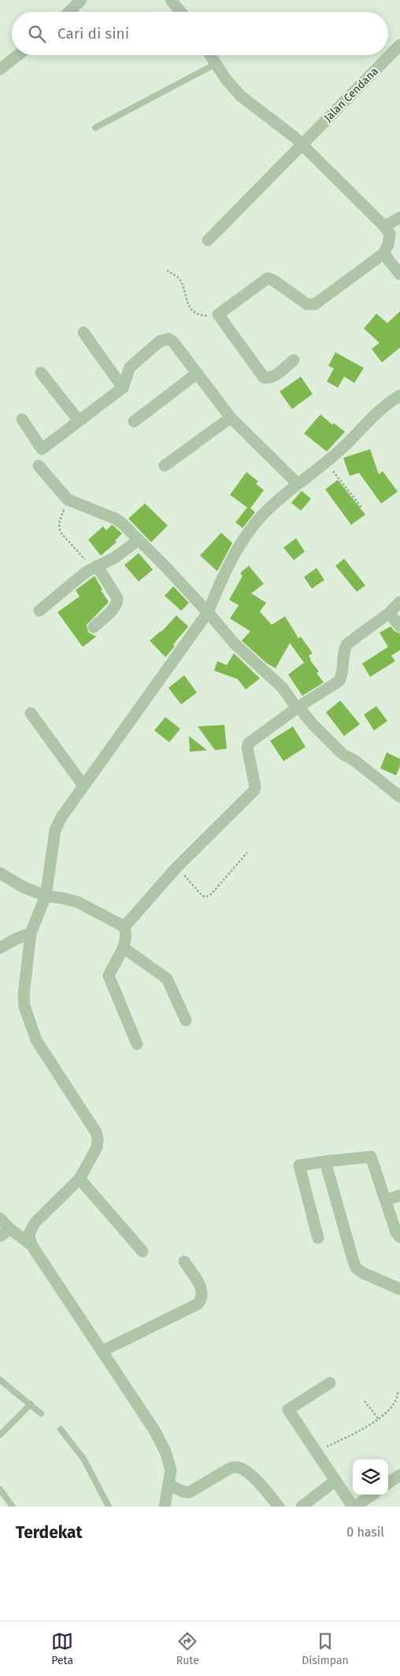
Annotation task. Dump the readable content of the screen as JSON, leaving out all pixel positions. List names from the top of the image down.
{
  "streets": {
    "street": ["Jalan Cendana"]
  },
  "page": {
    "search": "Cari di sini",
    "heading": ["Terdekat", "0 hasil"],
    "nav": ["Peta", "Rute", "Disimpan"]
  }
}
